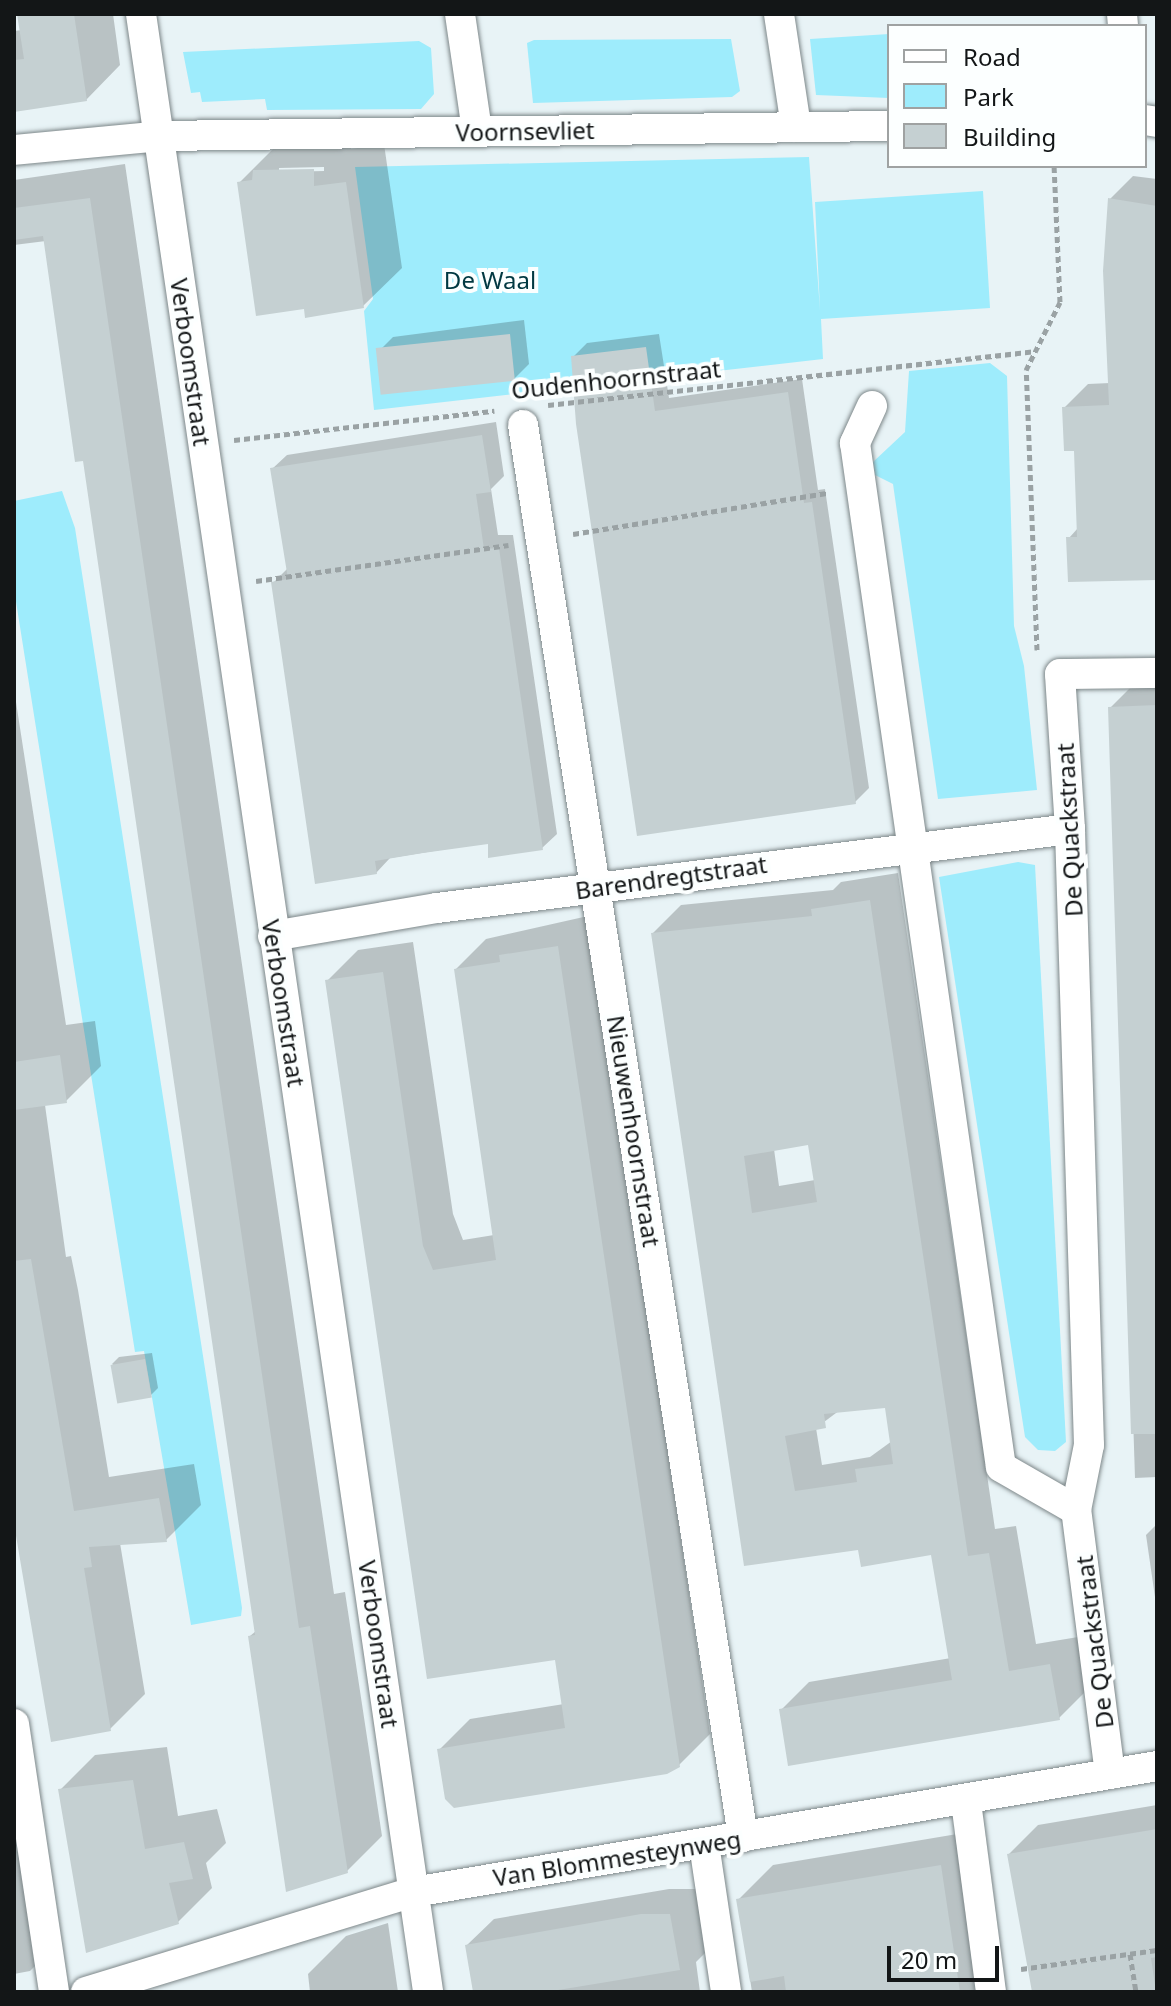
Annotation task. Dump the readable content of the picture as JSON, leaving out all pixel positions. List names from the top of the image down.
{
  "streets": {
    "street": [
      "Voornsevliet",
      "Verboomstraat",
      "De Quackstraat",
      "Barendregtstraat",
      "Nieuwenhoornstraat",
      "Van Blommesteynweg"
    ],
    "path": ["Oudenhoornstraat"]
  },
  "crossings": [
    ["Voornsevliet", "Verboomstraat"],
    ["Verboomstraat", "Oudenhoornstraat"],
    ["Verboomstraat", "Barendregtstraat"],
    ["Verboomstraat", "Van Blommesteynweg"],
    ["Oudenhoornstraat", "Nieuwenhoornstraat"],
    ["De Quackstraat", "Barendregtstraat"],
    ["De Quackstraat", "Van Blommesteynweg"],
    ["Barendregtstraat", "Nieuwenhoornstraat"],
    ["Nieuwenhoornstraat", "Van Blommesteynweg"]
  ],
  "parks": ["De Waal"],
  "legend": ["Road", "Park", "Building"],
  "scale_bar": "20 m"
}
